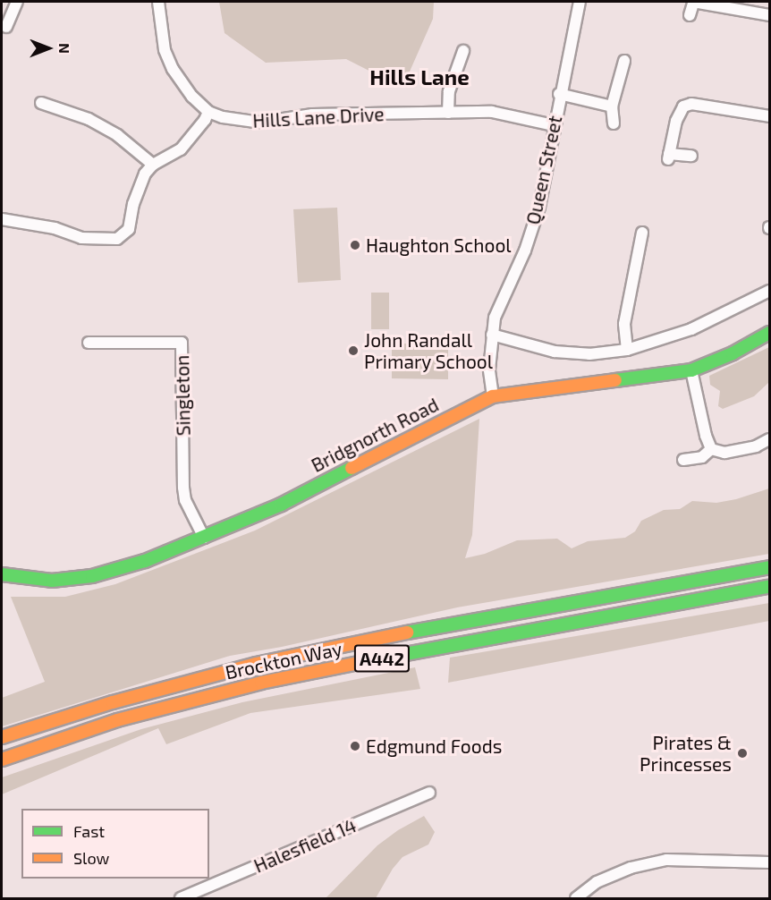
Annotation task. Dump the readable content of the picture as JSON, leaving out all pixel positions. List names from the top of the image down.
{
  "streets": {
    "main road": ["Bridgnorth Road", "A442", "Brockton Way"],
    "street": [
      "Hills Lane Drive",
      "Queen Street",
      "Singleton",
      "Halesfield 14"
    ]
  },
  "crossings": [
    ["Hills Lane Drive", "Queen Street"],
    ["Queen Street", "Bridgnorth Road"],
    ["Singleton", "Bridgnorth Road"]
  ],
  "districts": ["Hills Lane"],
  "places": [
    "Haughton School",
    "John Randall Primary School",
    "Edgmund Foods",
    "Pirates & Princesses"
  ],
  "legend": ["Fast", "Slow"],
  "north": "right"
}
